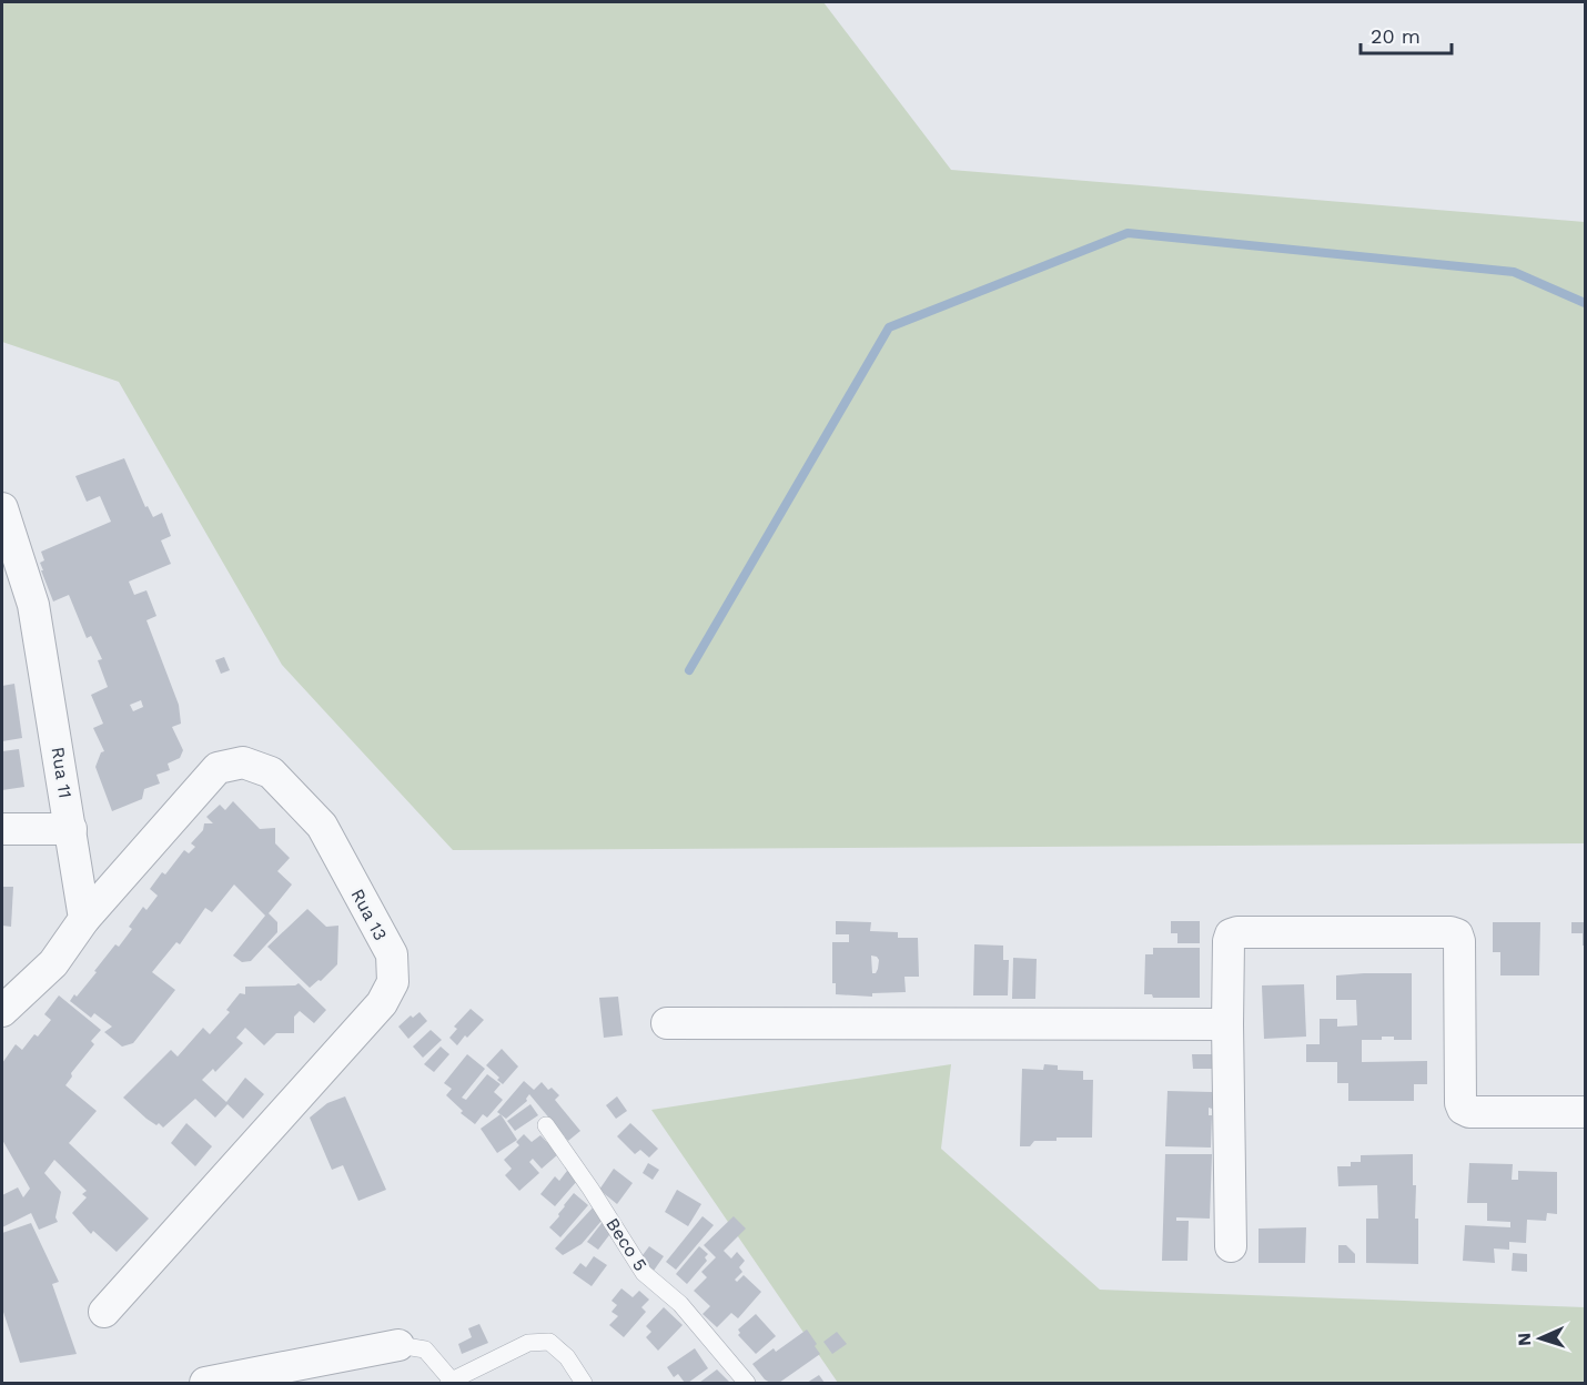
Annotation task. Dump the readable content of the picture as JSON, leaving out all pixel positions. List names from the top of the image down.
{
  "streets": {
    "street": ["Rua 11", "Rua 13"],
    "lane": ["Beco 5"]
  },
  "crossings": [
    ["Rua 11", "Rua 13"]
  ],
  "scale_bar": "20 m",
  "north": "left"
}
